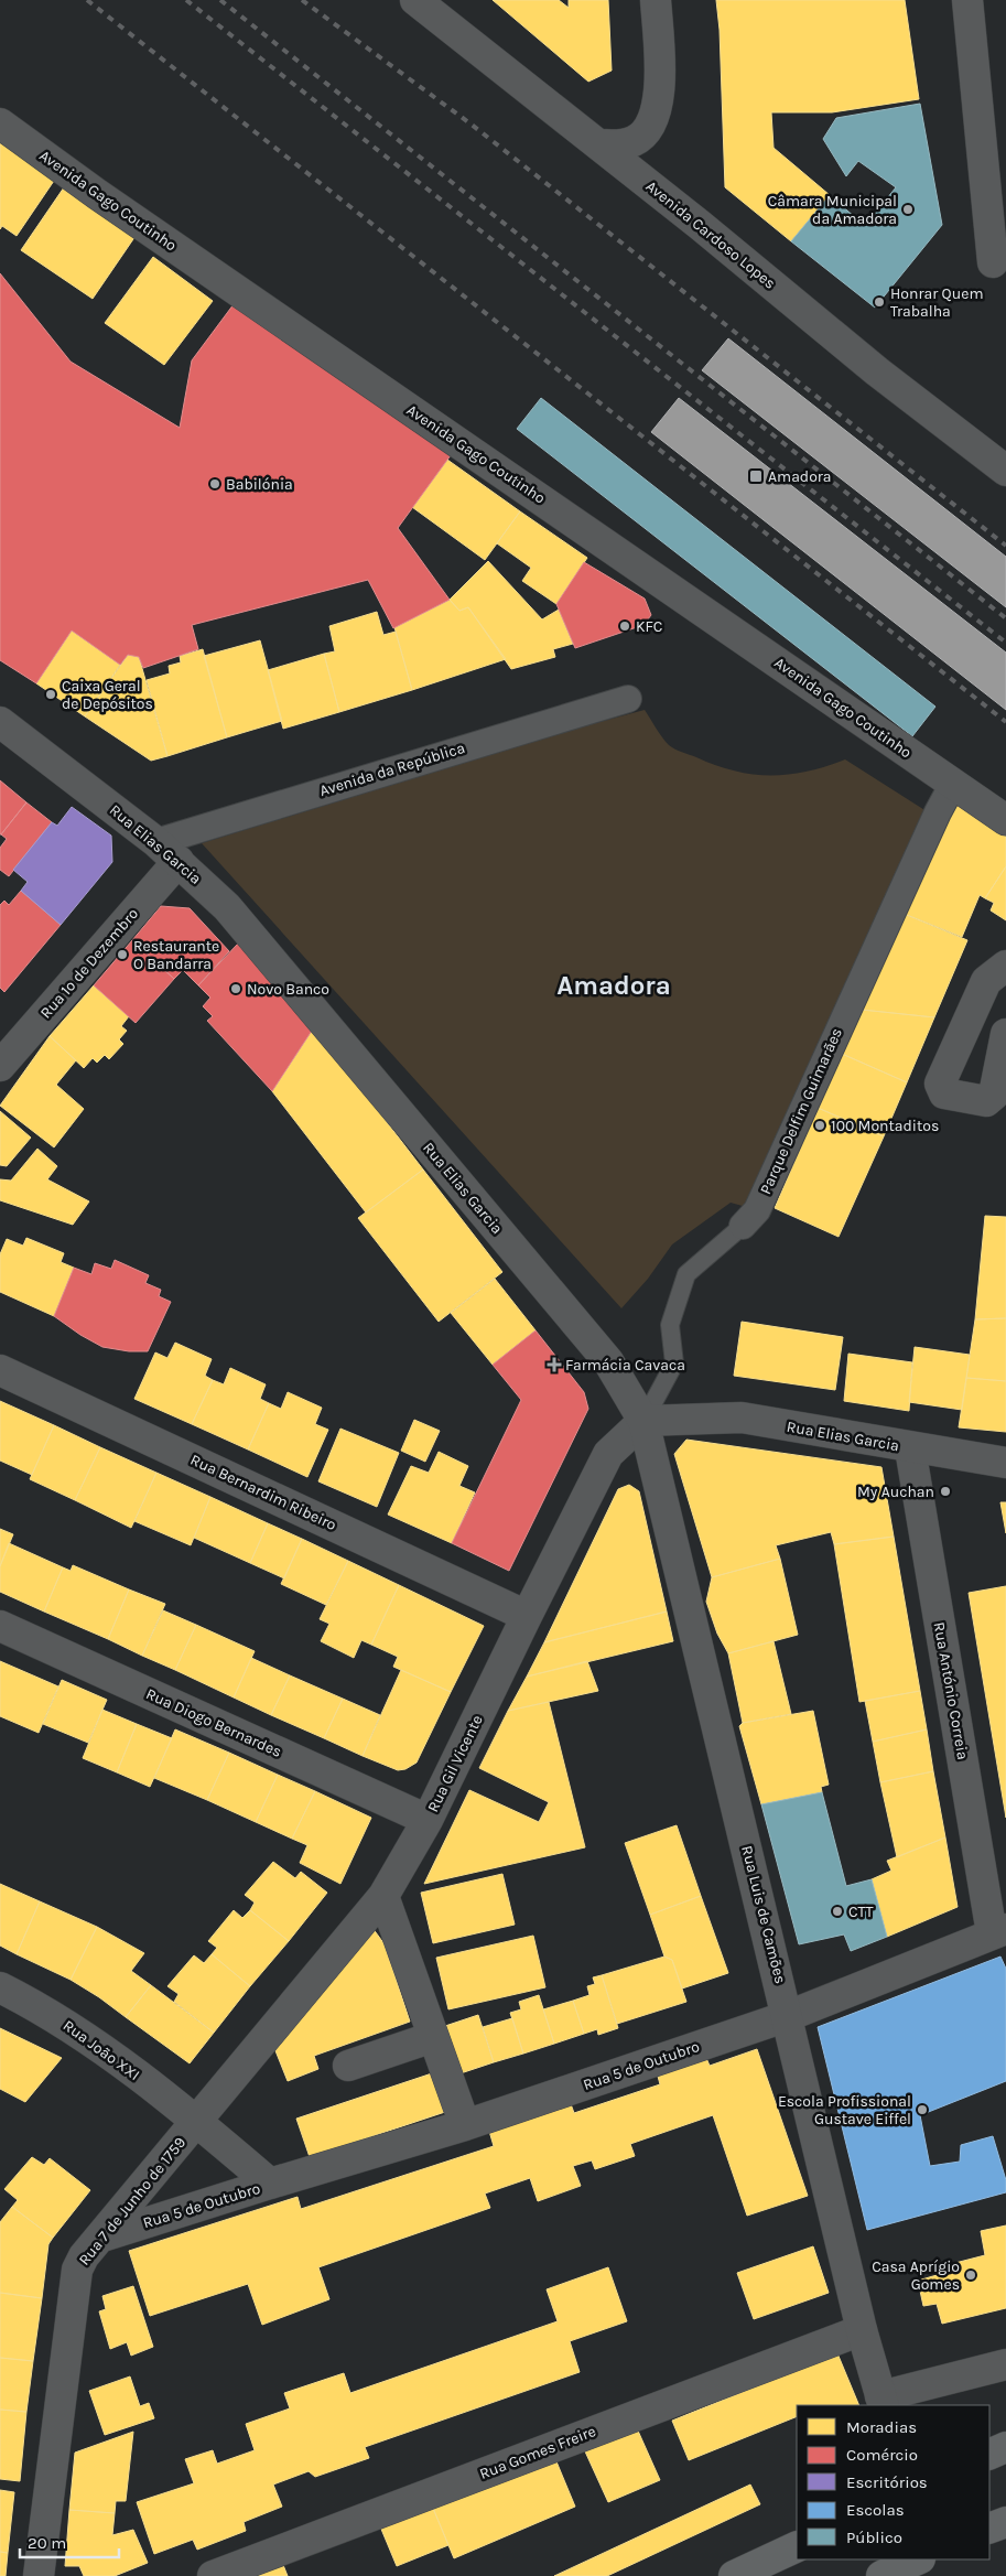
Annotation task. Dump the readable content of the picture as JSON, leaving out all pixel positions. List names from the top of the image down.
{
  "streets": {
    "street": [
      "Avenida Gago Coutinho",
      "Avenida Cardoso Lopes",
      "Avenida da República",
      "Rua Elias Garcia",
      "Rua 1º de Dezembro",
      "Parque Delfim Guimarães",
      "Rua Bernardim Ribeiro",
      "Rua António Correia",
      "Rua Diogo Bernardes",
      "Rua Gil Vicente",
      "Rua Luis de Camões",
      "Rua João XXI",
      "Rua 5 de Outubro",
      "Rua 7 de Junho de 1759",
      "Rua Gomes Freire"
    ]
  },
  "crossings": [
    ["Avenida Gago Coutinho", "Parque Delfim Guimarães"],
    ["Avenida da República", "Rua Elias Garcia"],
    ["Rua Elias Garcia", "Rua 1º de Dezembro"],
    ["Rua Elias Garcia", "Parque Delfim Guimarães"],
    ["Rua Elias Garcia", "Rua António Correia"],
    ["Rua Elias Garcia", "Rua Gil Vicente"],
    ["Rua Elias Garcia", "Rua Luis de Camões"],
    ["Parque Delfim Guimarães", "Rua Gil Vicente"],
    ["Parque Delfim Guimarães", "Rua Luis de Camões"],
    ["Rua Bernardim Ribeiro", "Rua Gil Vicente"],
    ["Rua António Correia", "Rua 5 de Outubro"],
    ["Rua Diogo Bernardes", "Rua Gil Vicente"],
    ["Rua Gil Vicente", "Rua Luis de Camões"],
    ["Rua Gil Vicente", "Rua 7 de Junho de 1759"],
    ["Rua Luis de Camões", "Rua 5 de Outubro"],
    ["Rua Luis de Camões", "Rua Gomes Freire"],
    ["Rua João XXI", "Rua 5 de Outubro"],
    ["Rua João XXI", "Rua 7 de Junho de 1759"],
    ["Rua 5 de Outubro", "Rua 7 de Junho de 1759"]
  ],
  "districts": ["Amadora"],
  "places": {
    "other": [
      "Câmara Municipal da Amadora",
      "Honrar Quem Trabalha",
      "Babilónia",
      "KFC",
      "Caixa Geral de Depósitos",
      "Restaurante O Bandarra",
      "Novo Banco",
      "100 Montaditos",
      "My Auchan",
      "CTT",
      "Escola Profissional Gustave Eiffel",
      "Casa Aprígio Gomes"
    ],
    "transit": ["Amadora"],
    "health": ["Farmácia Cavaca"]
  },
  "legend": [
    "Moradias",
    "Comércio",
    "Escritórios",
    "Escolas",
    "Público"
  ],
  "scale_bar": "20 m"
}
